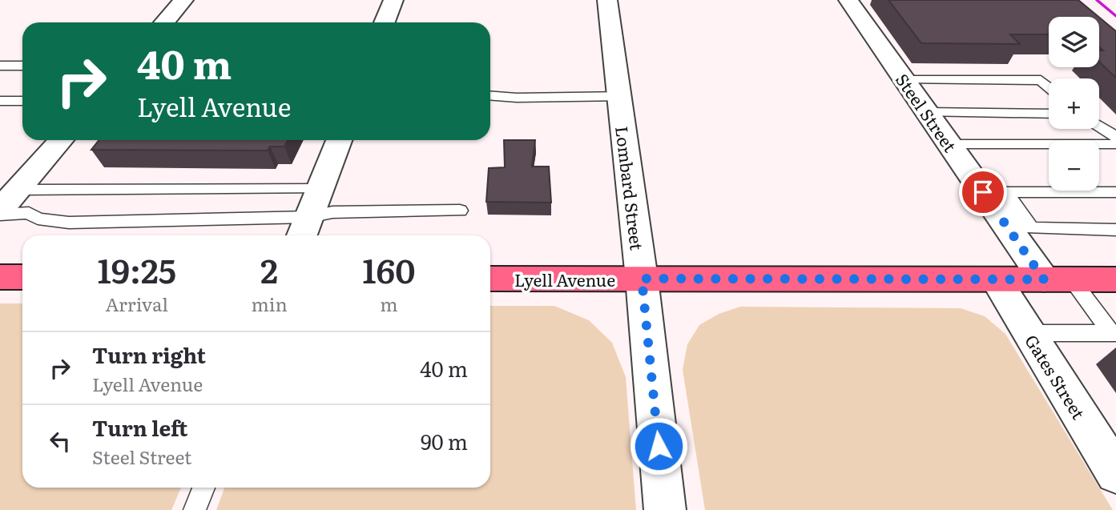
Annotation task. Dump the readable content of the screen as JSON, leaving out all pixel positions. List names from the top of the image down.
{
  "streets": {
    "main road": ["Lyell Avenue"],
    "street": ["Steel Street", "Lombard Street", "Gates Street"]
  },
  "crossings": [
    ["Steel Street", "Lyell Avenue"],
    ["Lombard Street", "Lyell Avenue"],
    ["Lyell Avenue", "Gates Street"]
  ],
  "page": {
    "map_buttons": ["+", "−"],
    "turn": ["40 m", "Lyell Avenue"],
    "eta": [
      "19:25",
      "Arrival",
      "2",
      "min",
      "160",
      "m"
    ],
    "list": [
      {
        "name": "Turn right",
        "note": "Lyell Avenue",
        "value": "40 m"
      },
      {
        "name": "Turn left",
        "note": "Steel Street",
        "value": "90 m"
      }
    ]
  }
}
